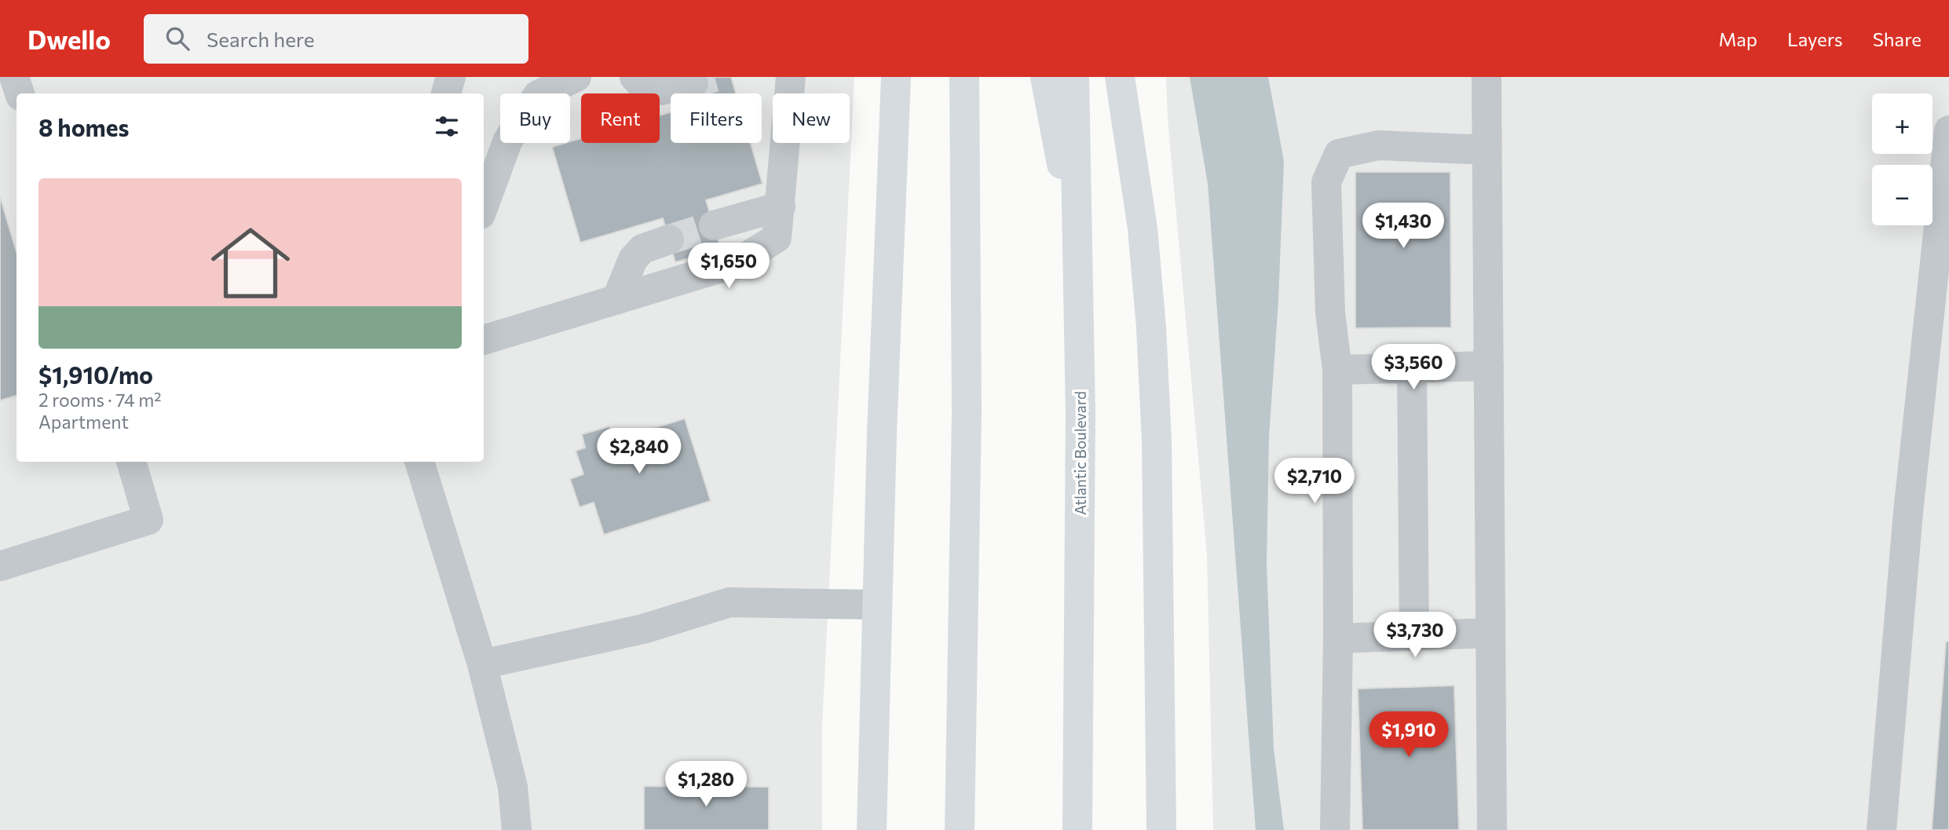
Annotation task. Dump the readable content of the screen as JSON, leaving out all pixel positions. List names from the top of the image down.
{
  "streets": {
    "highway": ["Atlantic Boulevard"]
  },
  "page": {
    "header": "Dwello",
    "search": "Search here",
    "nav": ["Map", "Layers", "Share"],
    "map_buttons": ["+", "−"],
    "chip": [
      "Buy",
      "Rent",
      "Filters",
      "New"
    ],
    "heading": "8 homes",
    "list": [
      {
        "name": "$1,910/mo",
        "note": "2 rooms · 74 m² · Apartment"
      }
    ],
    "price": [
      "$1,430",
      "$1,650",
      "$3,560",
      "$2,840",
      "$2,710",
      "$3,730",
      "$1,910",
      "$1,280"
    ]
  }
}
